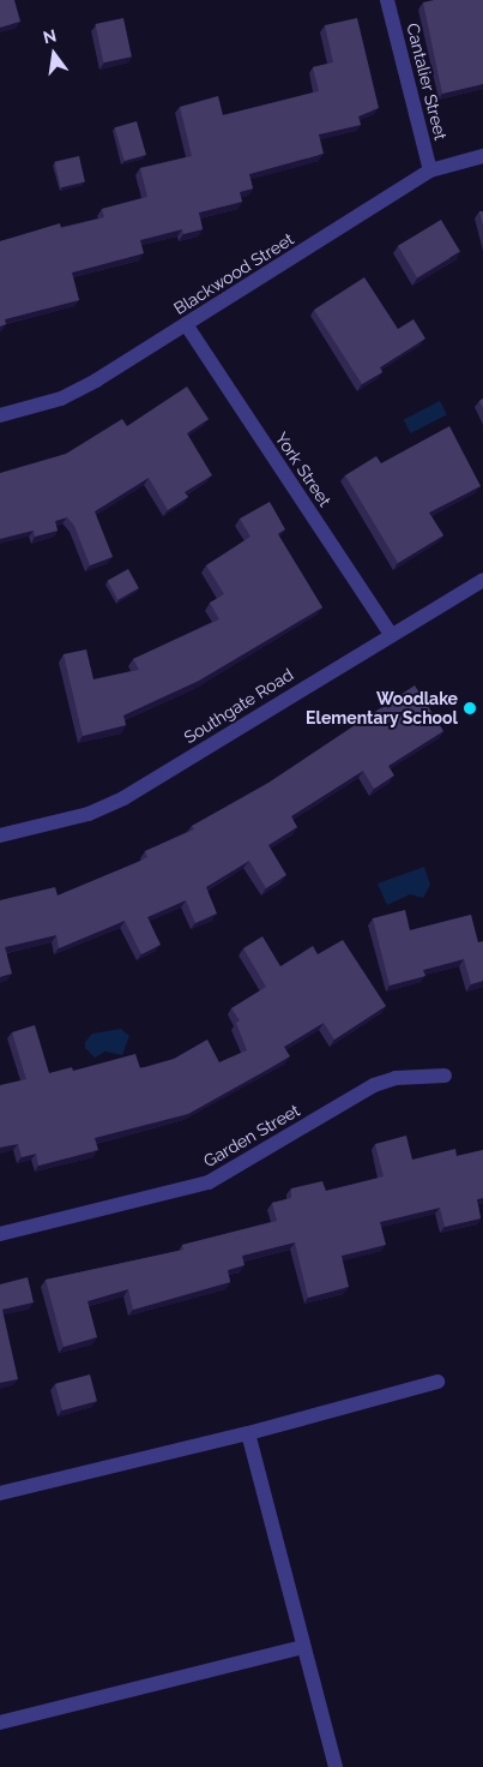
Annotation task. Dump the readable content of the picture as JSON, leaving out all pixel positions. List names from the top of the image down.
{
  "streets": {
    "street": [
      "Cantalier Street",
      "Blackwood Street",
      "York Street",
      "Southgate Road",
      "Garden Street"
    ]
  },
  "crossings": [
    ["Cantalier Street", "Blackwood Street"],
    ["Blackwood Street", "York Street"],
    ["York Street", "Southgate Road"]
  ],
  "places": ["Woodlake Elementary School"],
  "north": "top"
}
